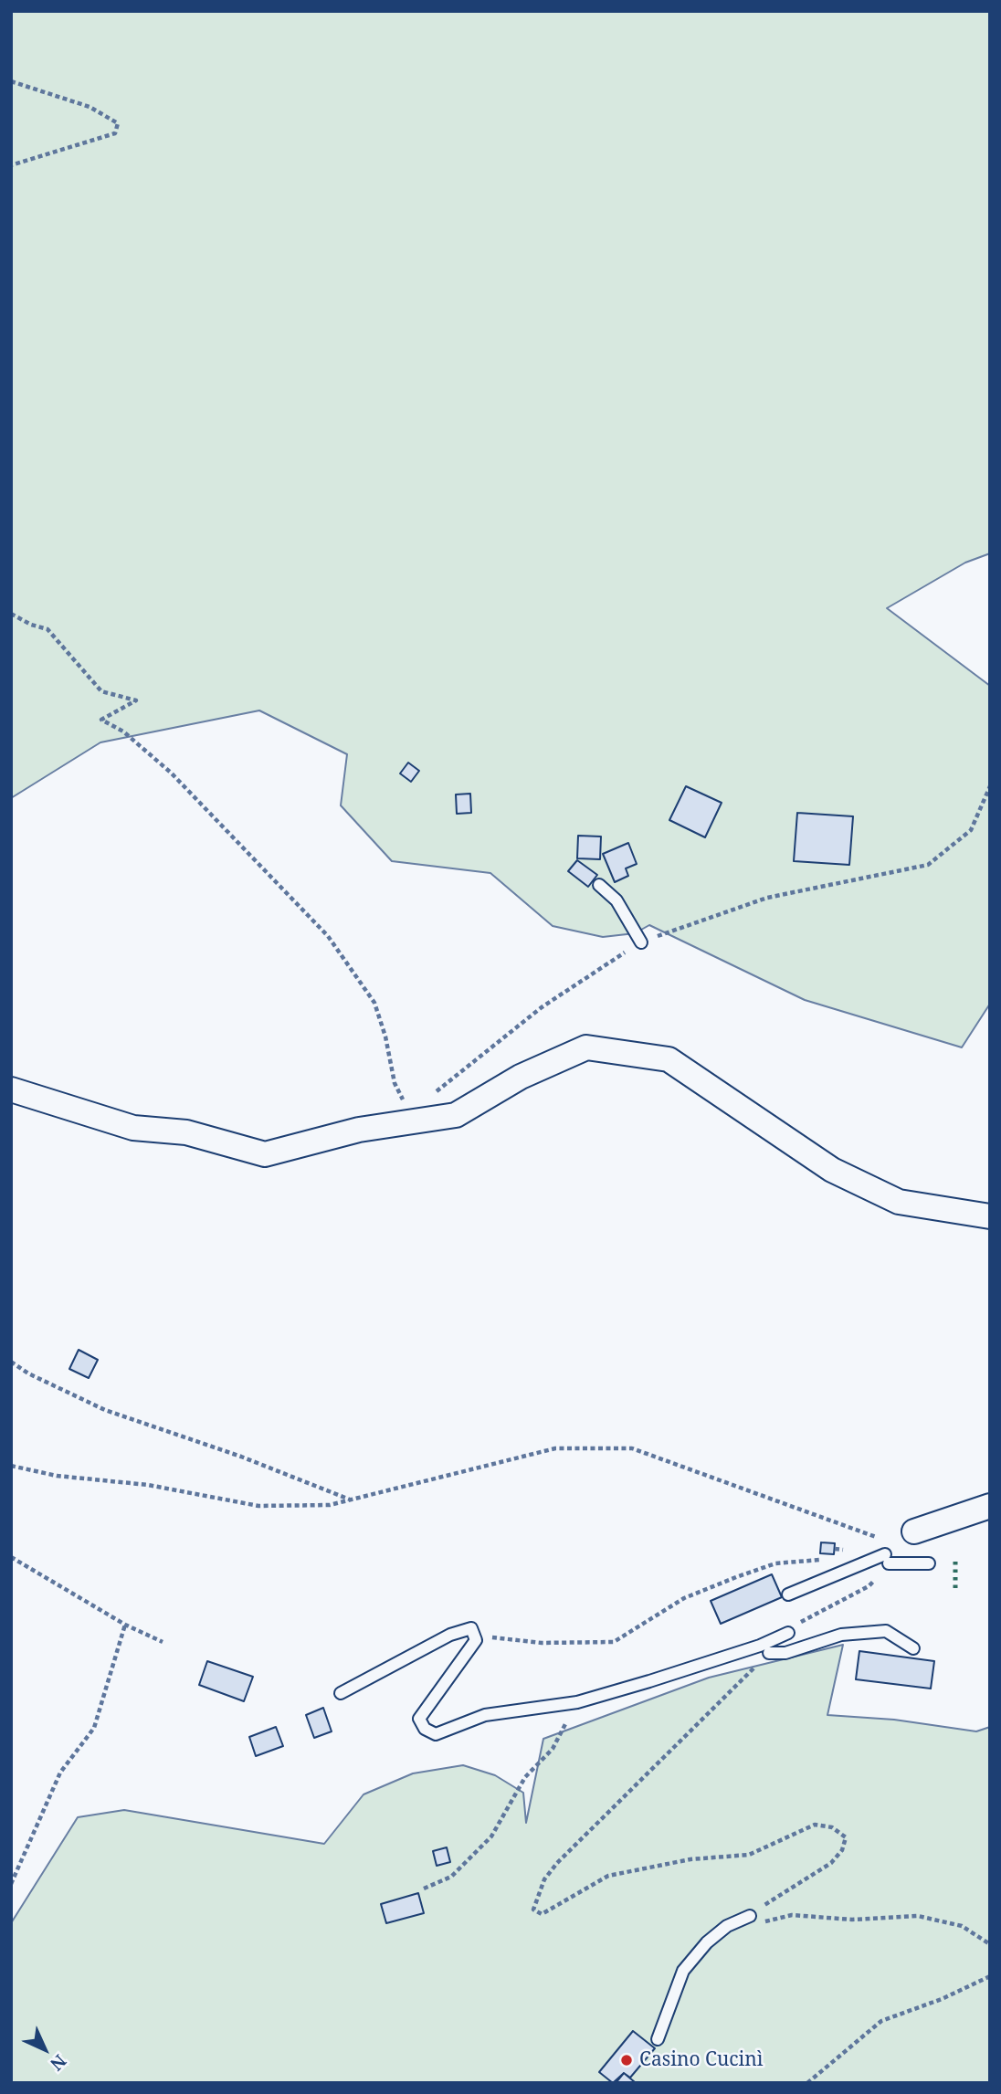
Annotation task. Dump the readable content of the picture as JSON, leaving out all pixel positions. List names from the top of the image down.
{
  "places": ["Casino Cucinì"],
  "north": "bottom right"
}
